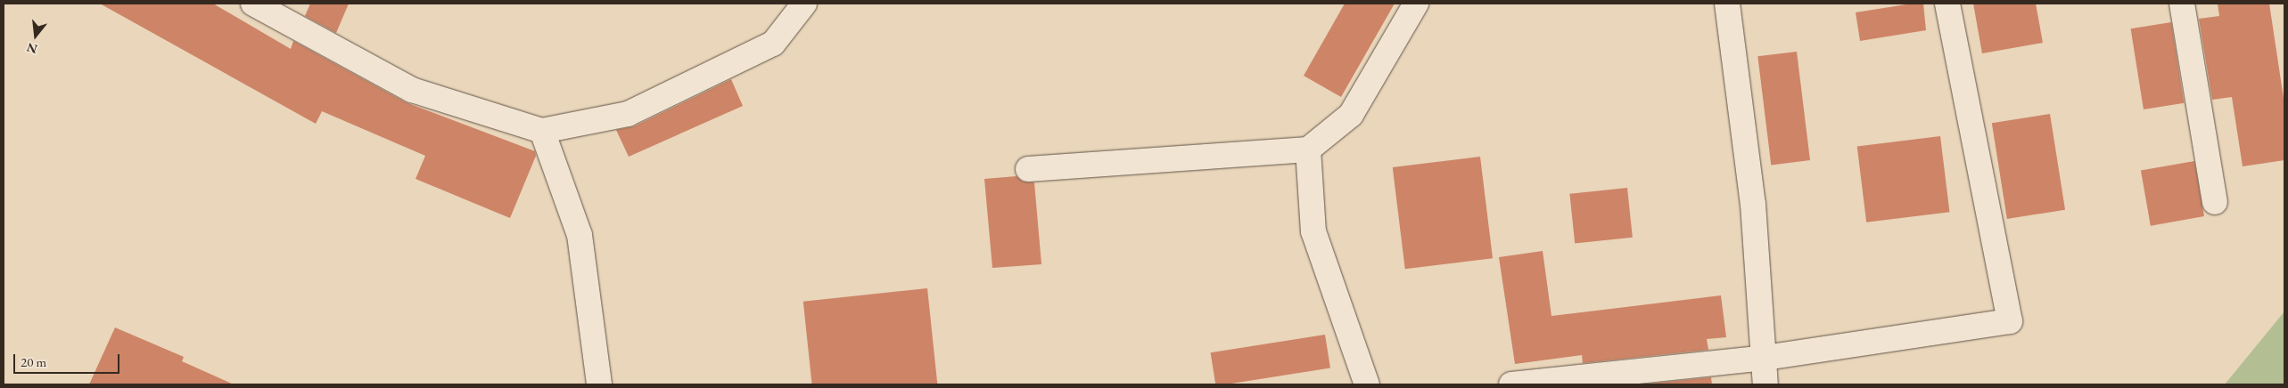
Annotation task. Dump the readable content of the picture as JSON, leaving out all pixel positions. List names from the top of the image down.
{
  "scale_bar": "20 m",
  "north": "bottom"
}
